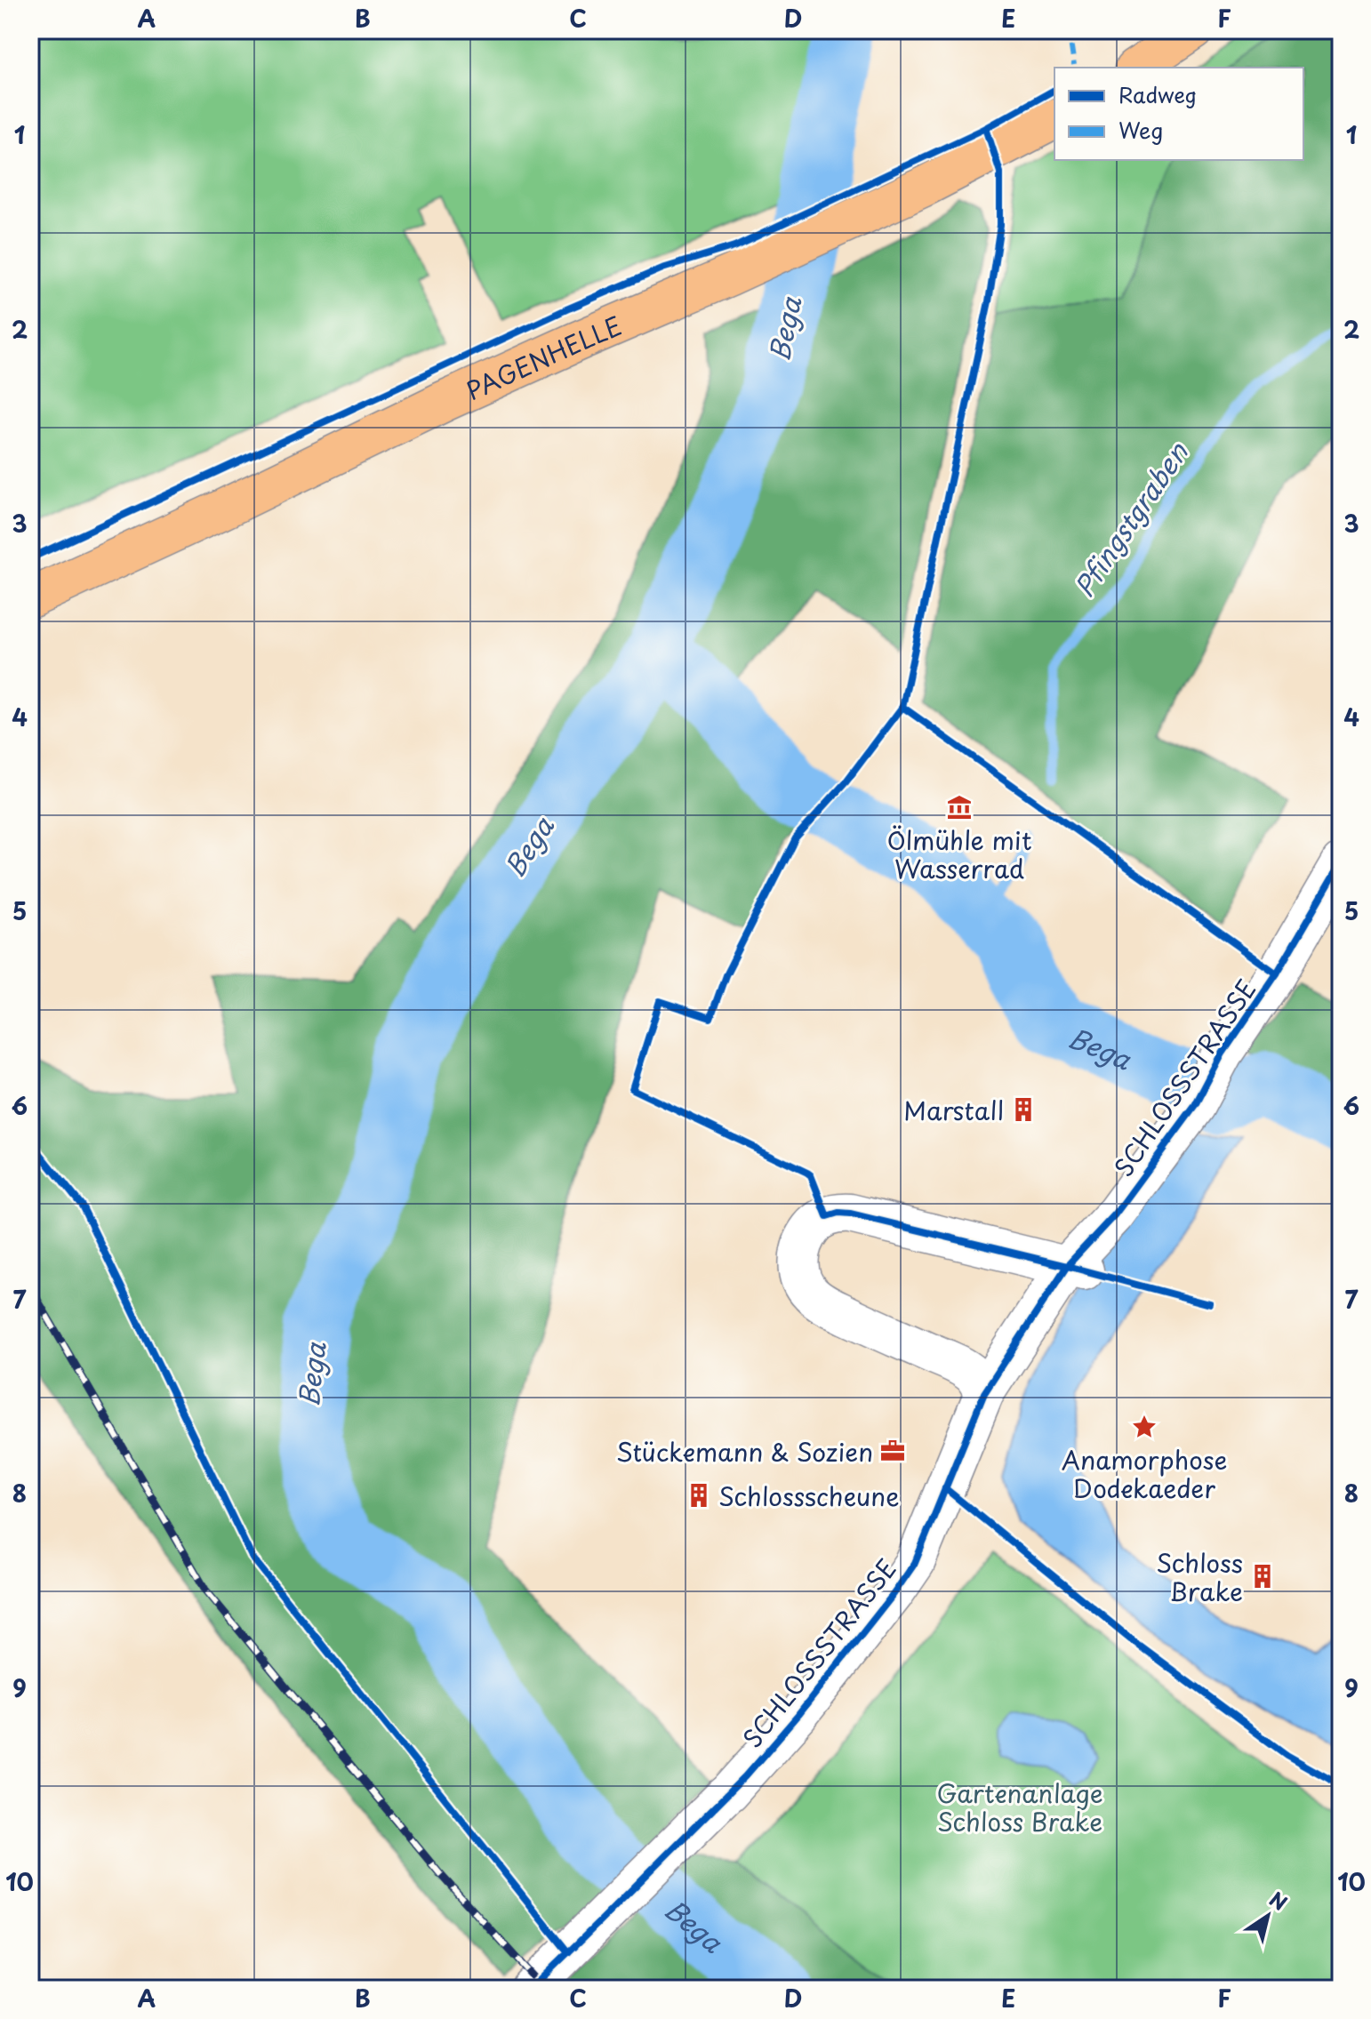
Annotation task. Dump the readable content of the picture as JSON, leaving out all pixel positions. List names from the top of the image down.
{
  "streets": {
    "main road": ["PAGENHELLE"],
    "street": ["SCHLOSSSTRASSE"]
  },
  "water": ["Bega", "Pfingstgraben"],
  "parks": ["Gartenanlage Schloss Brake"],
  "places": {
    "museum": ["Ölmühle mit Wasserrad"],
    "building": ["Marstall", "Schlossscheune", "Schloss Brake"],
    "place": ["Anamorphose Dodekaeder"],
    "office": ["Stückemann & Sozien"]
  },
  "legend": ["Radweg", "Weg"],
  "north": "top right",
  "grid": {
    "columns": [
      "A",
      "B",
      "C",
      "D",
      "E",
      "F"
    ],
    "rows": [
      "1",
      "2",
      "3",
      "4",
      "5",
      "6",
      "7",
      "8",
      "9",
      "10"
    ]
  }
}
